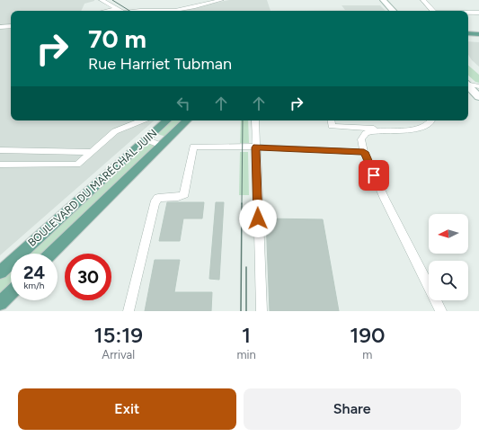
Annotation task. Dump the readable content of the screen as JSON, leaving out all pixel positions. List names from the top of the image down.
{
  "streets": {
    "main road": ["BOULEVARD DU MARÉCHAL JUIN"]
  },
  "north": "left",
  "page": {
    "turn": ["70 m", "Rue Harriet Tubman"],
    "speed": "24 km/h",
    "limit": "30",
    "eta": [
      "15:19",
      "Arrival",
      "1",
      "min",
      "190",
      "m"
    ],
    "buttons": ["Exit", "Share"]
  }
}
